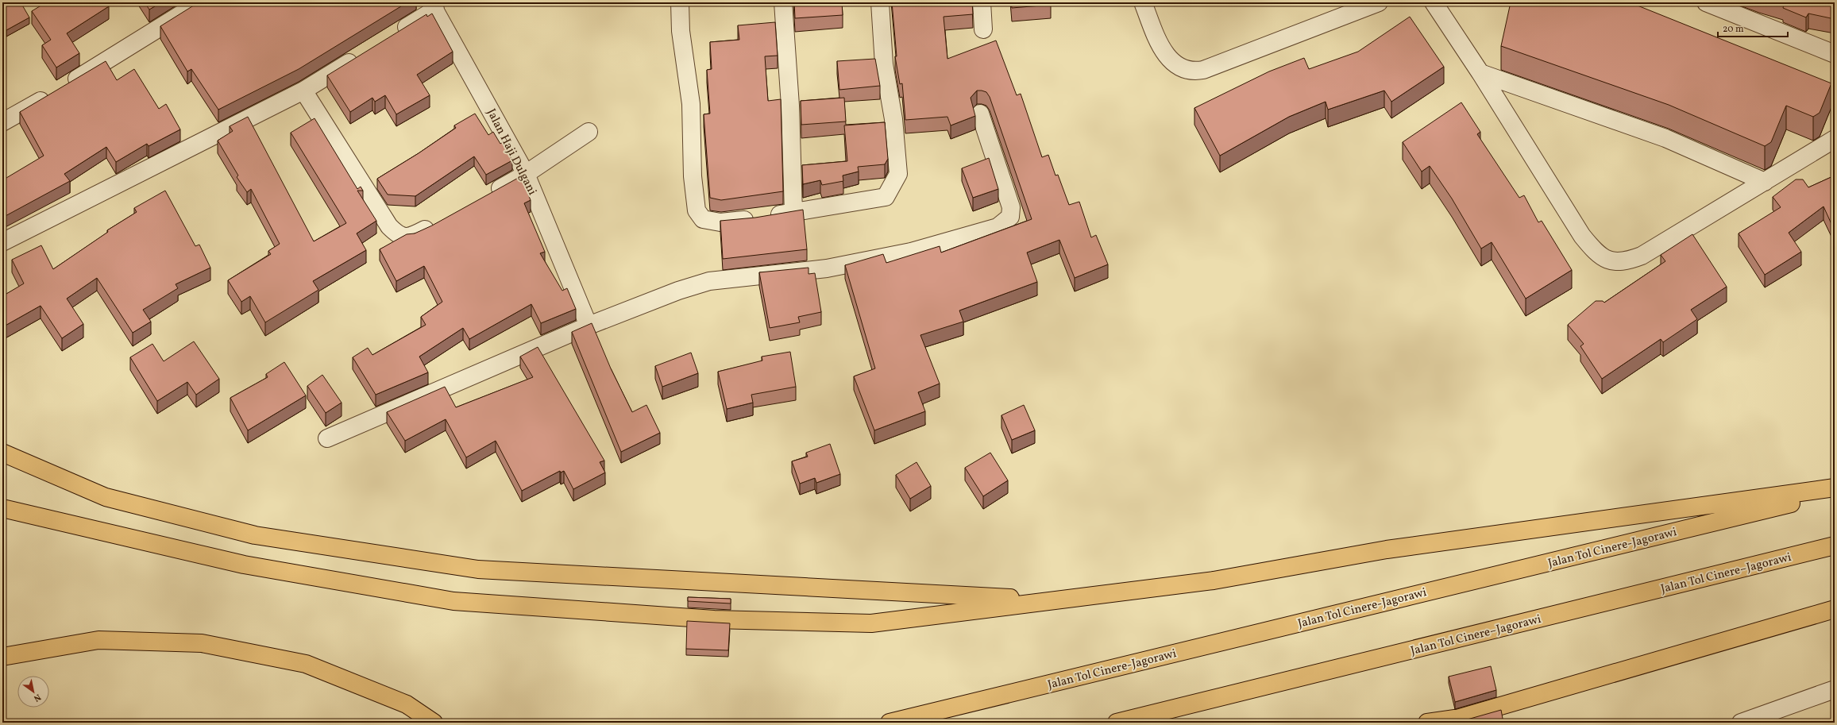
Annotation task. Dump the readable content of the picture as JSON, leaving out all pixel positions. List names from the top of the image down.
{
  "streets": {
    "highway": ["Jalan Tol Cinere-Jagorawi", "Jalan Tol Cinere–Jagorawi"],
    "street": ["Jalan Haji Dulgani"]
  },
  "scale_bar": "20 m",
  "north": "bottom right"
}
